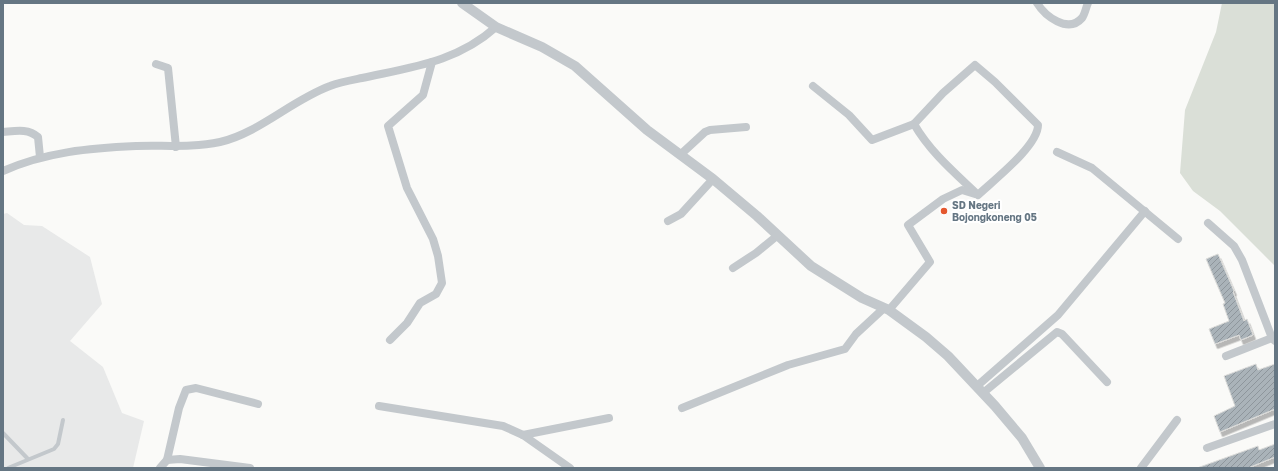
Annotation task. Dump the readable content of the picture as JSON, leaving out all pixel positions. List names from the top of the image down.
{
  "places": ["SD Negeri Bojongkoneng 05"]
}
